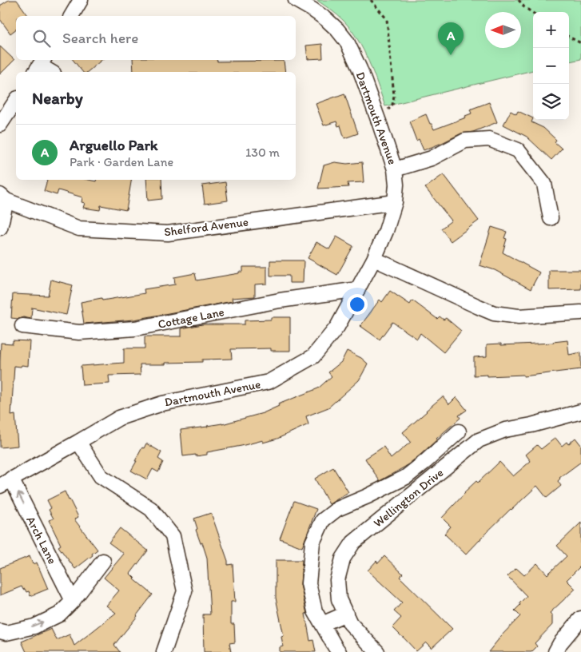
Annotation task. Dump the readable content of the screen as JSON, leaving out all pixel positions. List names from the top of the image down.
{
  "streets": {
    "street": [
      "Dartmouth Avenue",
      "Shelford Avenue",
      "Cottage Lane",
      "Wellington Drive",
      "Arch Lane"
    ]
  },
  "crossings": [
    ["Dartmouth Avenue", "Shelford Avenue"],
    ["Dartmouth Avenue", "Cottage Lane"],
    ["Dartmouth Avenue", "Arch Lane"]
  ],
  "one_way": ["Arch Lane"],
  "north": "left",
  "page": {
    "map_buttons": ["+", "−"],
    "search": "Search here",
    "pins": "A",
    "heading": "Nearby",
    "list": [
      {
        "mark": "A",
        "name": "Arguello Park",
        "note": "Park · Garden Lane",
        "value": "130 m"
      }
    ]
  }
}
